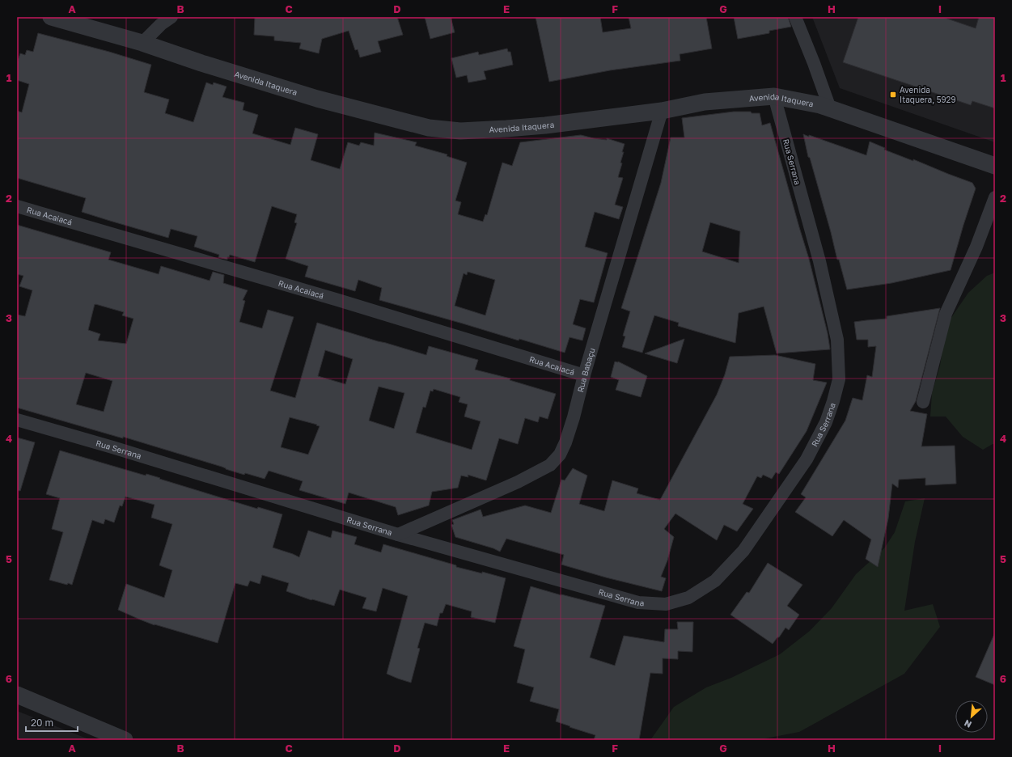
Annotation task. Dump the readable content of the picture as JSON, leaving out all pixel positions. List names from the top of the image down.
{
  "streets": {
    "street": [
      "Avenida Itaquera",
      "Rua Serrana",
      "Rua Acaiacá",
      "Rua Babaçu"
    ]
  },
  "crossings": [
    ["Avenida Itaquera", "Rua Serrana"],
    ["Avenida Itaquera", "Rua Babaçu"],
    ["Rua Serrana", "Rua Babaçu"],
    ["Rua Acaiacá", "Rua Babaçu"]
  ],
  "places": {
    "transit": ["Avenida Itaquera, 5929"]
  },
  "scale_bar": "20 m",
  "north": "bottom left",
  "grid": {
    "columns": [
      "A",
      "B",
      "C",
      "D",
      "E",
      "F",
      "G",
      "H",
      "I"
    ],
    "rows": [
      "1",
      "2",
      "3",
      "4",
      "5",
      "6"
    ]
  }
}
